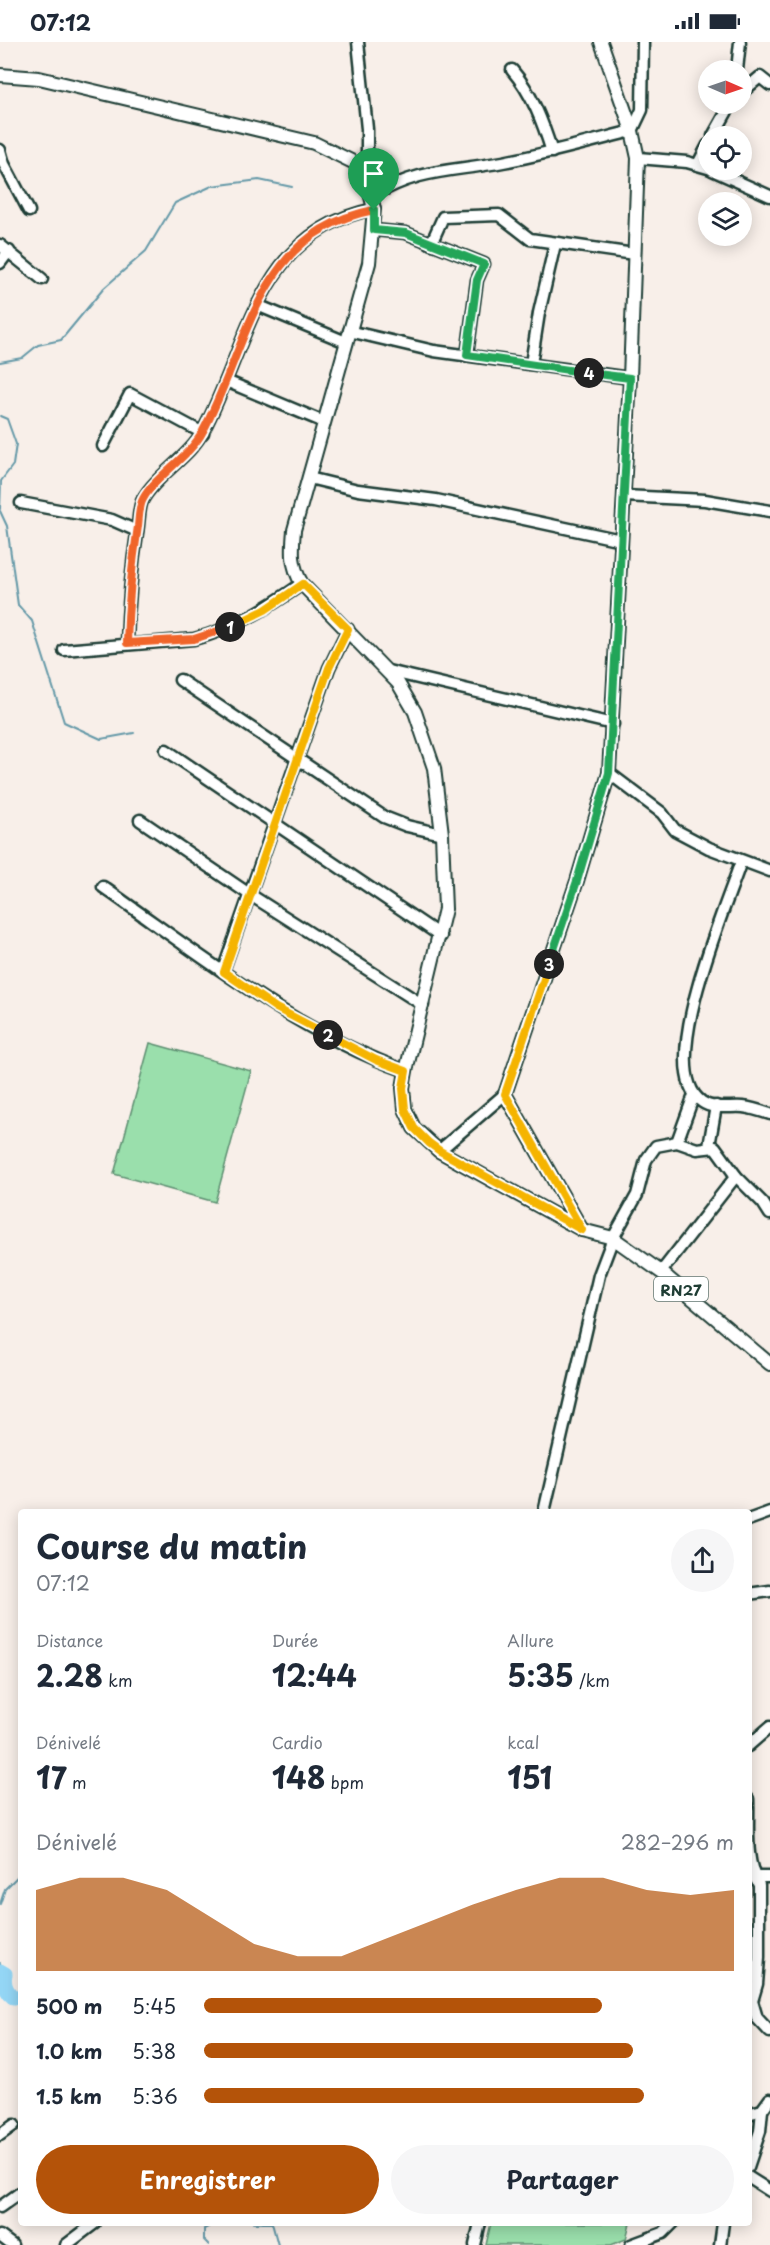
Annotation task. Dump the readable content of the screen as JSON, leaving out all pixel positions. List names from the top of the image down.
{
  "streets": {
    "main road": ["RN27"]
  },
  "north": "right",
  "page": {
    "status": "07:12",
    "pins": [
      "4",
      "1",
      "3",
      "2"
    ],
    "heading": ["Course du matin", "07:12"],
    "stats": [
      ["Distance", "2.28 km"],
      ["Durée", "12:44"],
      ["Allure", "5:35 /km"],
      ["Dénivelé", "17 m"],
      ["Cardio", "148 bpm"],
      ["kcal", "151"]
    ],
    "chart": ["Dénivelé", "282–296 m"],
    "list": [
      {
        "name": "500 m",
        "note": "5:45"
      },
      {
        "name": "1.0 km",
        "note": "5:38"
      },
      {
        "name": "1.5 km",
        "note": "5:36"
      }
    ],
    "buttons": ["Enregistrer", "Partager"]
  }
}
